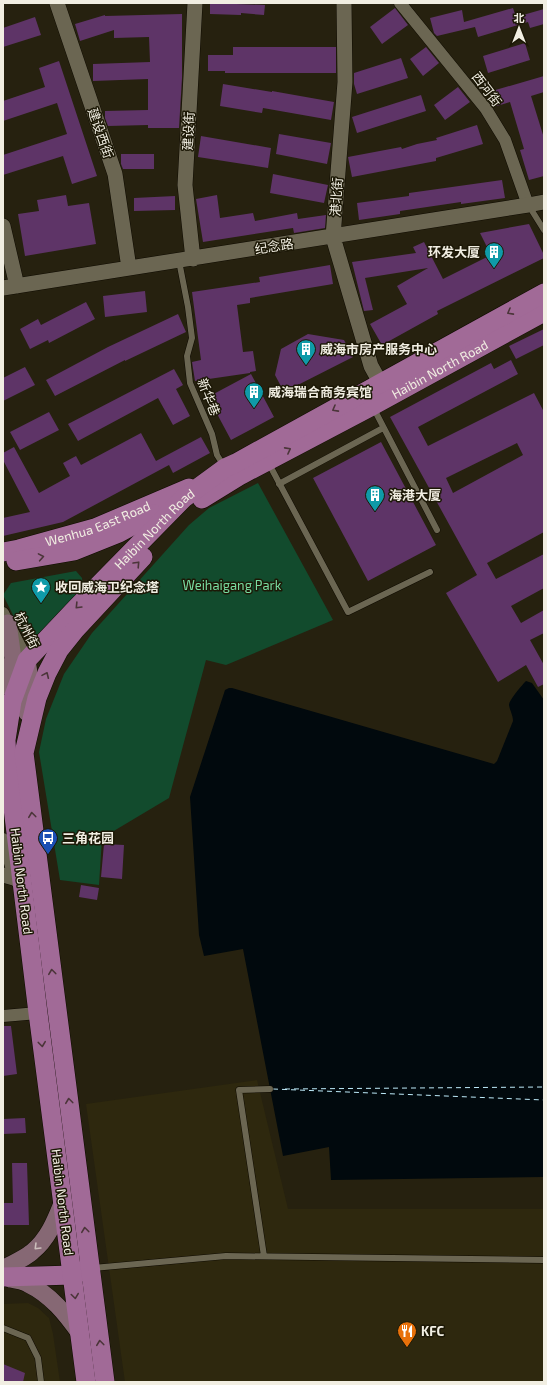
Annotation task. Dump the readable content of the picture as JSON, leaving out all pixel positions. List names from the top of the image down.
{
  "streets": {
    "main road": ["Haibin North Road", "Wenhua East Road"],
    "street": [
      "西河街",
      "建设街",
      "建设西街",
      "港北街",
      "纪念路",
      "杭州街"
    ],
    "lane": ["新华巷"]
  },
  "crossings": [
    ["西河街", "纪念路"],
    ["建设街", "纪念路"],
    ["建设街", "新华巷"],
    ["建设西街", "纪念路"],
    ["港北街", "纪念路"],
    ["港北街", "Haibin North Road"],
    ["纪念路", "新华巷"],
    ["Haibin North Road", "新华巷"],
    ["Haibin North Road", "Wenhua East Road"],
    ["Haibin North Road", "杭州街"]
  ],
  "parks": ["Weihaigang Park"],
  "places": {
    "building": [
      "环发大厦",
      "威海市房产服务中心",
      "威海瑞合商务宾馆",
      "海港大厦"
    ],
    "place": ["收回威海卫纪念塔"],
    "bus stop": ["三角花园"],
    "restaurant": ["KFC"]
  },
  "north": "top"
}
